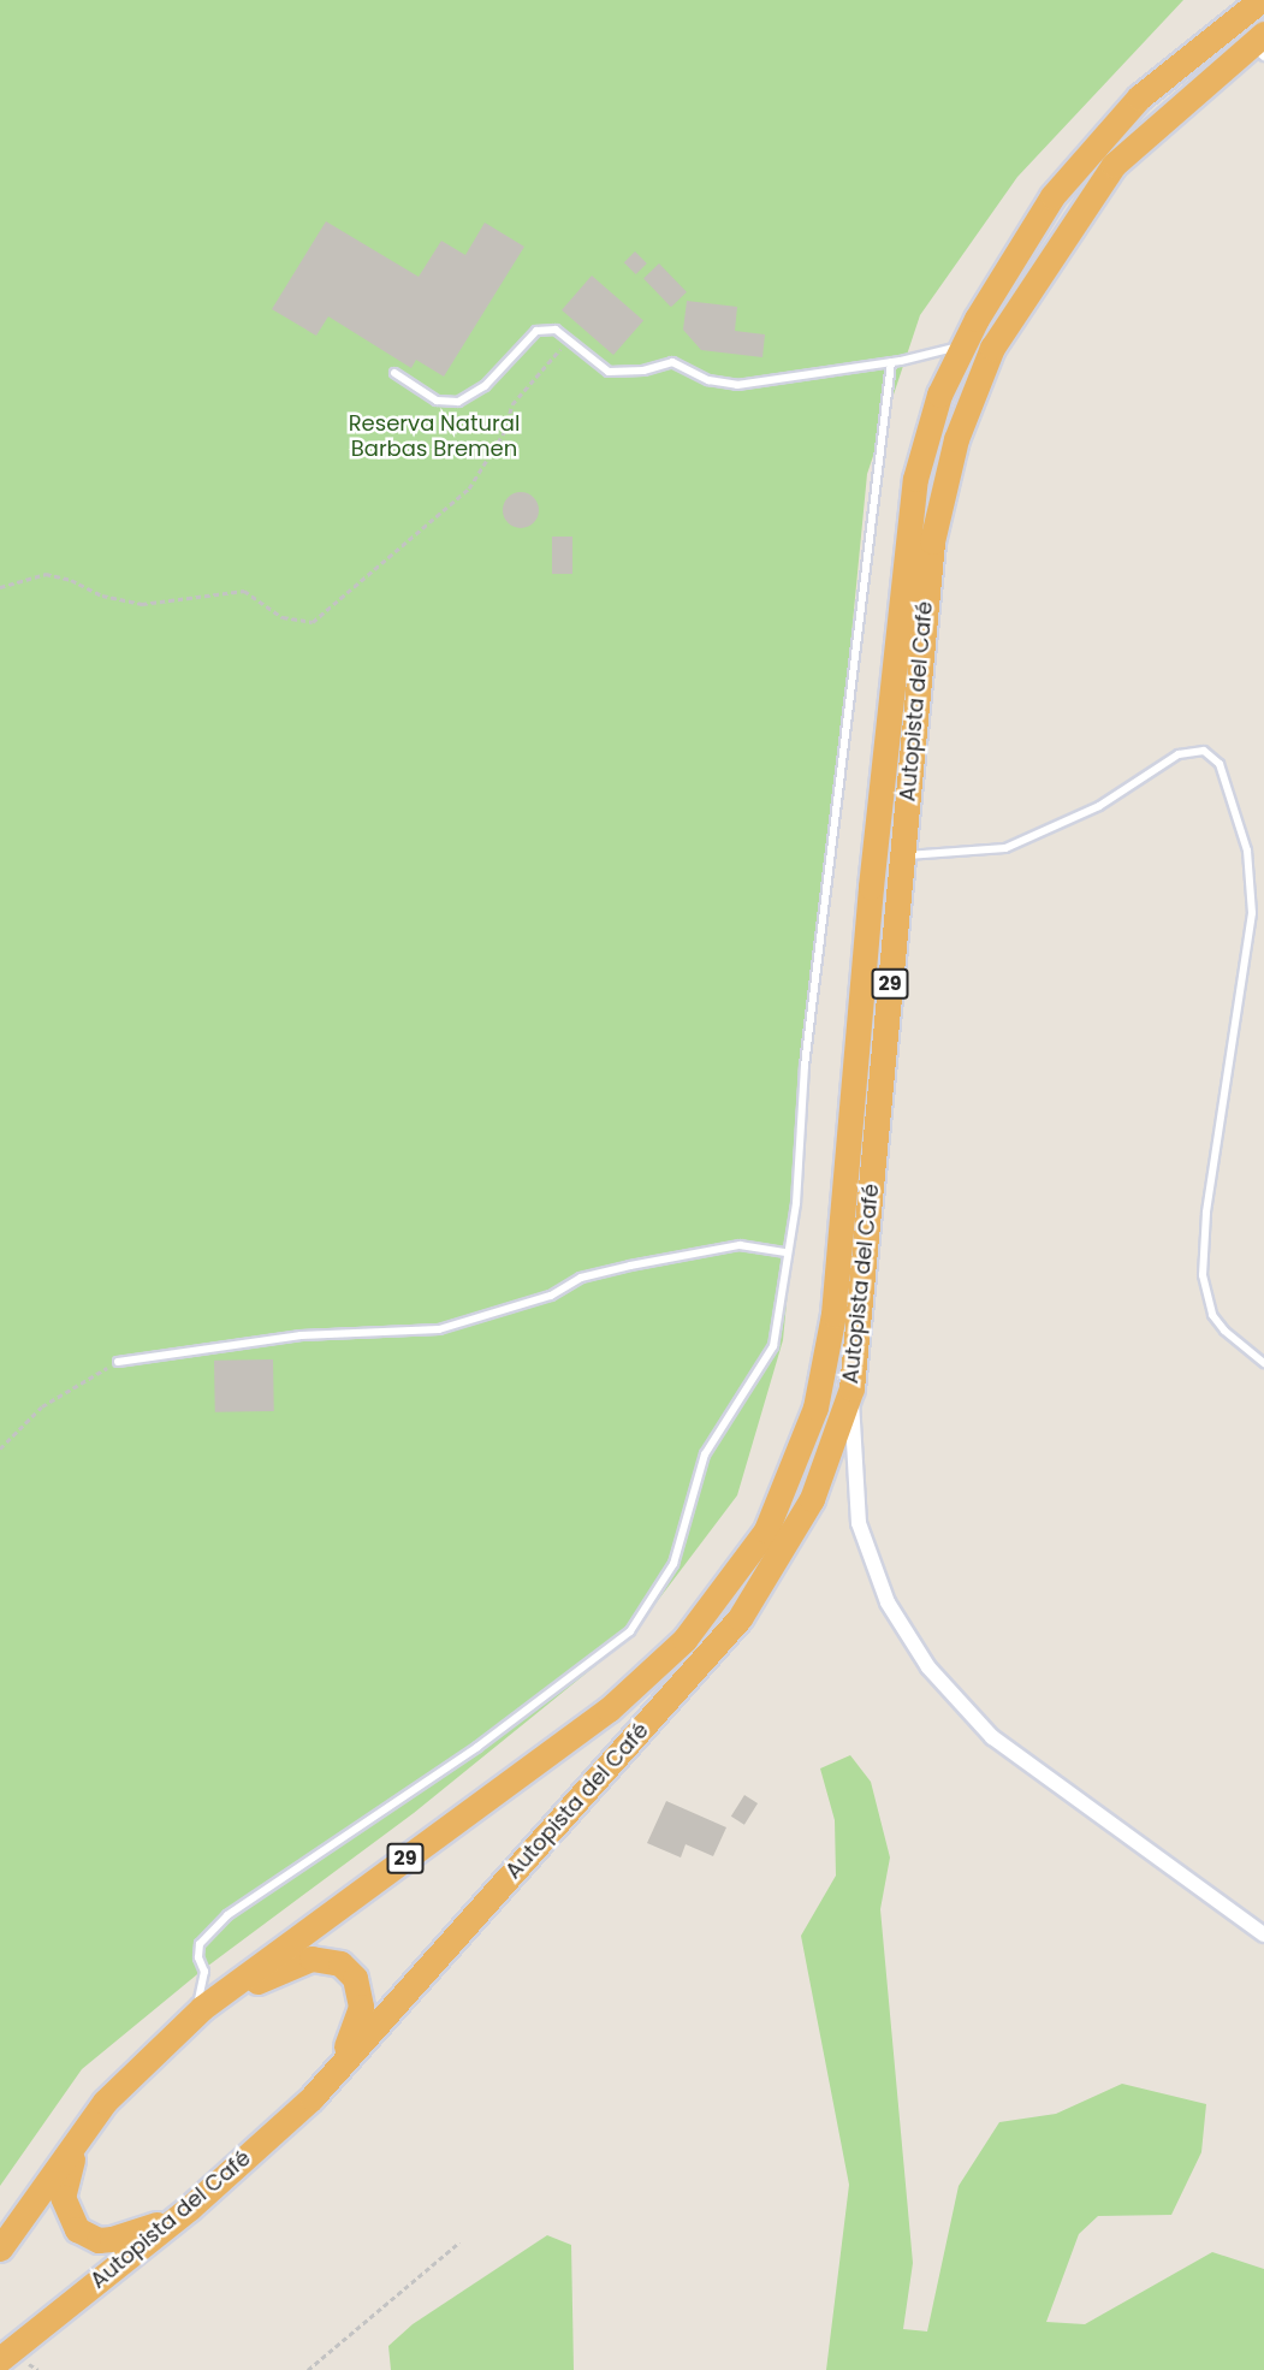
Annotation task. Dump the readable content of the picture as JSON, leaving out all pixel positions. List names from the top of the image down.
{
  "streets": {
    "highway": ["Autopista del Café", "29"]
  },
  "parks": ["Reserva Natural Barbas Bremen"]
}
